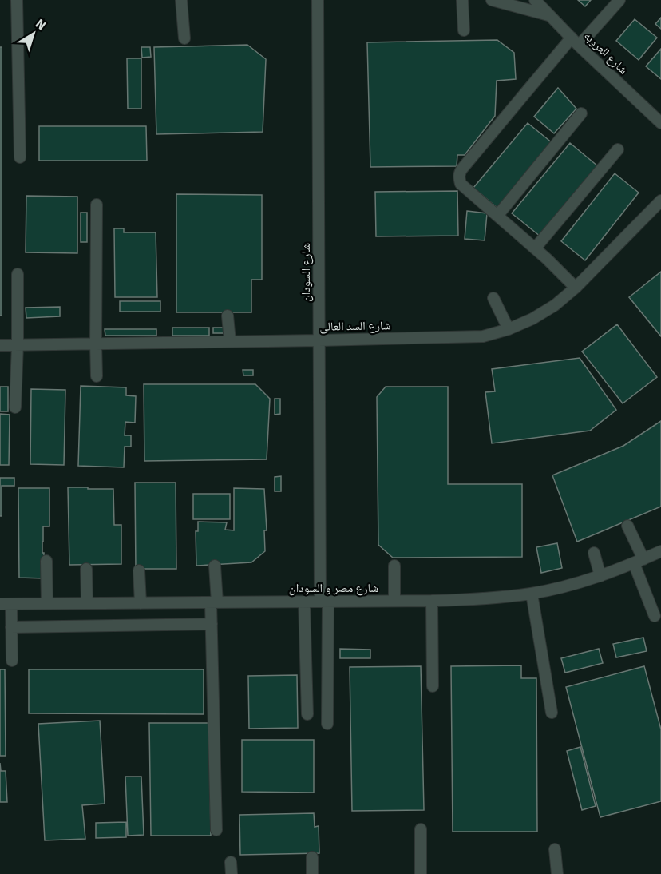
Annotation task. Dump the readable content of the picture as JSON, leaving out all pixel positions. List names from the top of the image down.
{
  "streets": {
    "lane": [
      "شارع العروبه",
      "شارع السودان",
      "شارع السد العالى",
      "شارع مصر و السودان"
    ]
  },
  "crossings": [
    ["شارع السودان", "شارع السد العالى"],
    ["شارع السودان", "شارع مصر و السودان"]
  ],
  "north": "top right"
}
